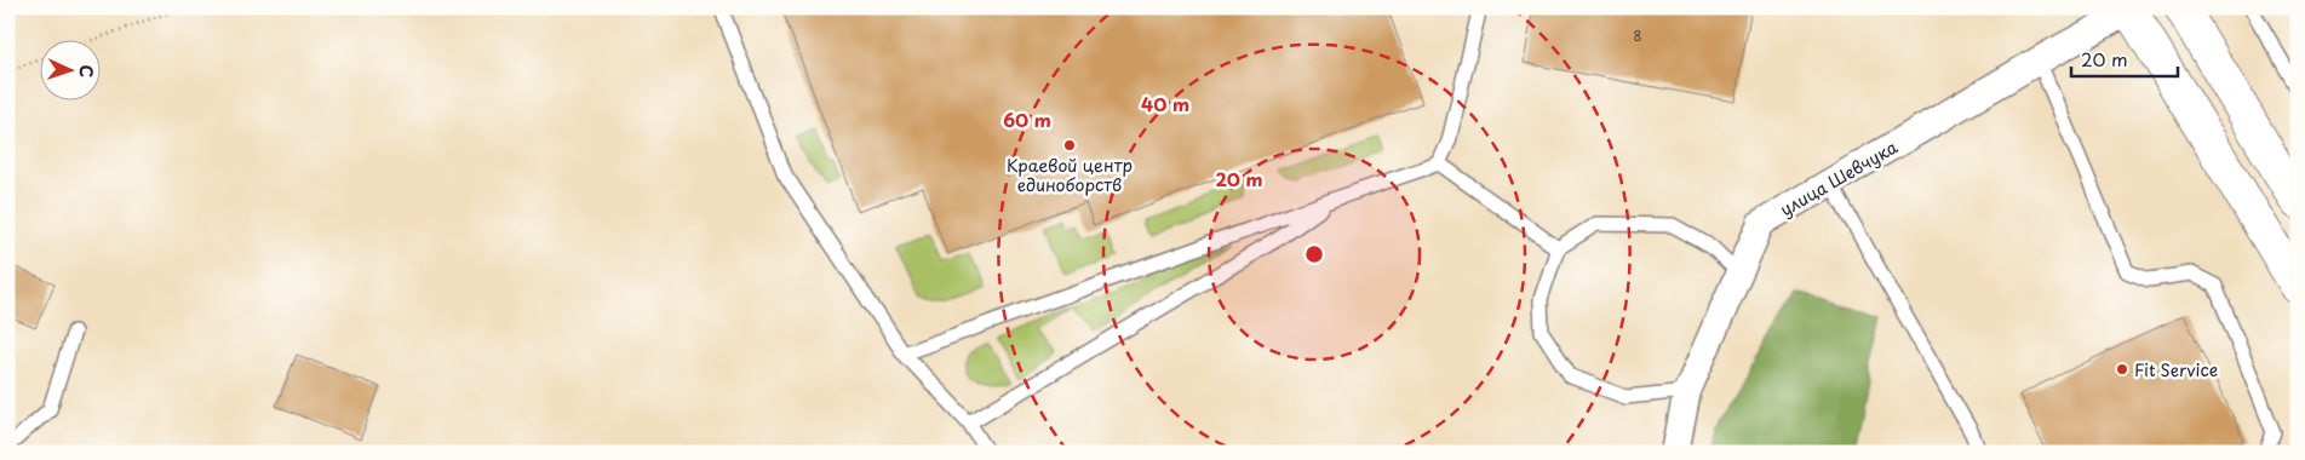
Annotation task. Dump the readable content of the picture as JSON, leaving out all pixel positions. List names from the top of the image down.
{
  "streets": {
    "street": ["улица Шевчука"]
  },
  "places": ["Краевой центр единоборств", "Fit Service"],
  "house_numbers": ["8"],
  "scale_bar": "20 m",
  "north": "right",
  "rings": ["40 m", "60 m", "20 m"]
}
